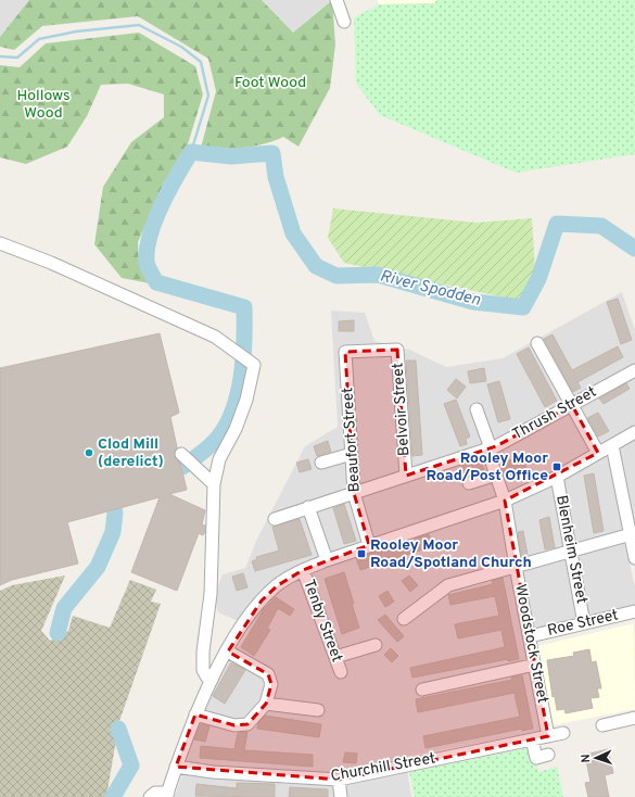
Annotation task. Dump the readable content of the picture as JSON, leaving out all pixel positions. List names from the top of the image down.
{
  "streets": {
    "street": [
      "Belvoir Street",
      "Thrush Street",
      "Beaufort Street",
      "Blenheim Street",
      "Tenby Street",
      "Roe Street",
      "Woodstock Street",
      "Churchill Street"
    ]
  },
  "crossings": [
    ["Belvoir Street", "Thrush Street"],
    ["Belvoir Street", "Beaufort Street"],
    ["Thrush Street", "Beaufort Street"],
    ["Thrush Street", "Woodstock Street"],
    ["Blenheim Street", "Roe Street"],
    ["Roe Street", "Woodstock Street"],
    ["Woodstock Street", "Churchill Street"]
  ],
  "water": ["River Spodden"],
  "parks": ["Foot Wood", "Hollows Wood"],
  "places": {
    "other": ["Clod Mill (derelict)"],
    "transit": ["Rooley Moor Road/Post Office", "Rooley Moor Road/Spotland Church"]
  },
  "north": "left"
}
